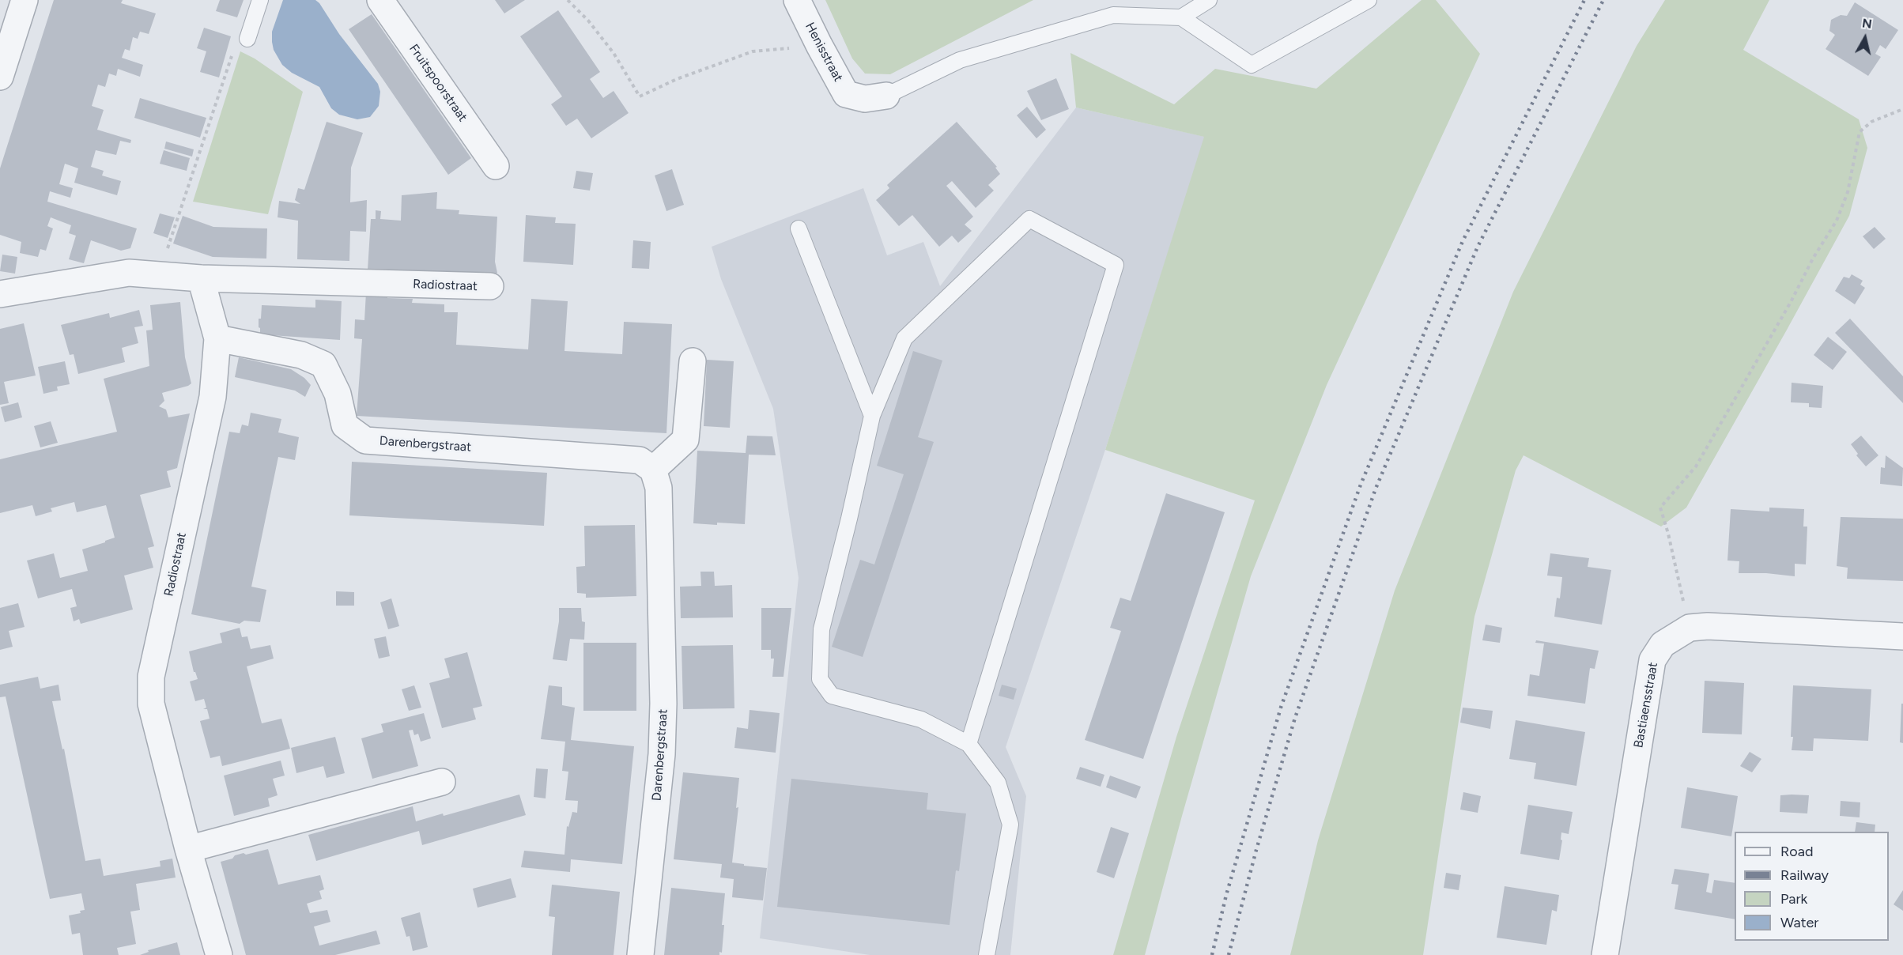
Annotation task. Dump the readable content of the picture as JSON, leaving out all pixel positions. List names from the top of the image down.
{
  "streets": {
    "street": [
      "Henisstraat",
      "Fruitspoorstraat",
      "Radiostraat",
      "Darenbergstraat",
      "Bastiaensstraat"
    ]
  },
  "crossings": [
    ["Radiostraat", "Darenbergstraat"]
  ],
  "legend": [
    "Road",
    "Railway",
    "Park",
    "Water"
  ],
  "north": "top"
}
